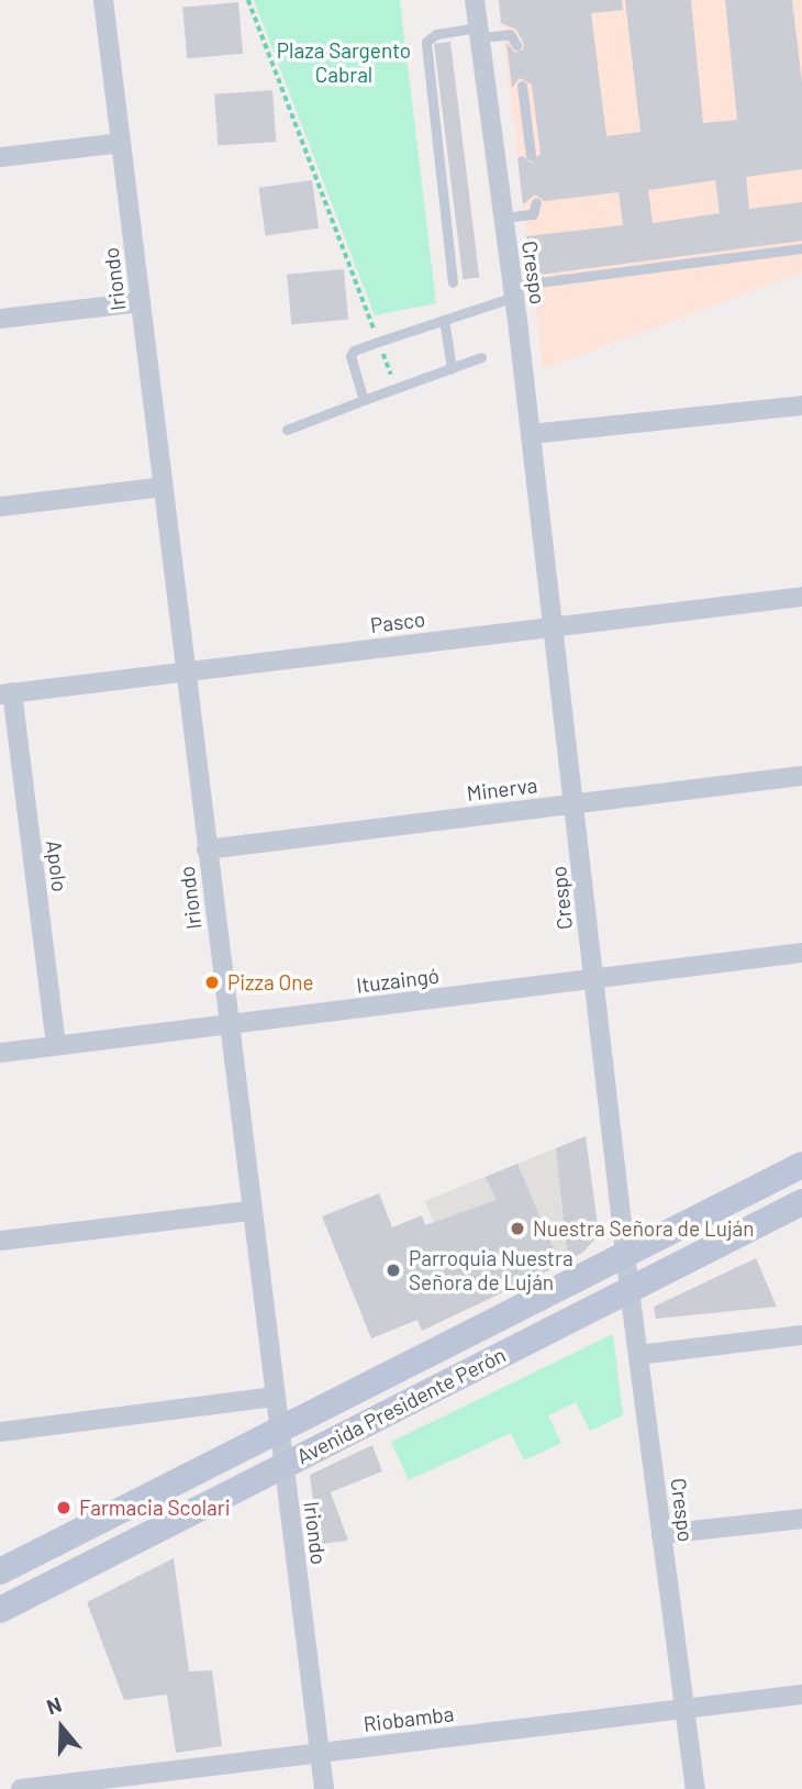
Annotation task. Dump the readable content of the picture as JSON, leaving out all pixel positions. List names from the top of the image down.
{
  "streets": {
    "main road": ["Avenida Presidente Perón"],
    "street": [
      "Crespo",
      "Iriondo",
      "Pasco",
      "Minerva",
      "Apolo",
      "Ituzaingó",
      "Riobamba"
    ]
  },
  "crossings": [
    ["Crespo", "Pasco"],
    ["Crespo", "Minerva"],
    ["Crespo", "Ituzaingó"],
    ["Crespo", "Avenida Presidente Perón"],
    ["Crespo", "Riobamba"],
    ["Iriondo", "Pasco"],
    ["Iriondo", "Minerva"],
    ["Iriondo", "Ituzaingó"],
    ["Iriondo", "Avenida Presidente Perón"],
    ["Iriondo", "Riobamba"],
    ["Pasco", "Apolo"],
    ["Apolo", "Ituzaingó"]
  ],
  "parks": ["Plaza Sargento Cabral"],
  "places": [
    "Pizza One",
    "Nuestra Señora de Luján",
    "Parroquia Nuestra Señora de Luján",
    "Farmacia Scolari"
  ],
  "north": "top"
}
